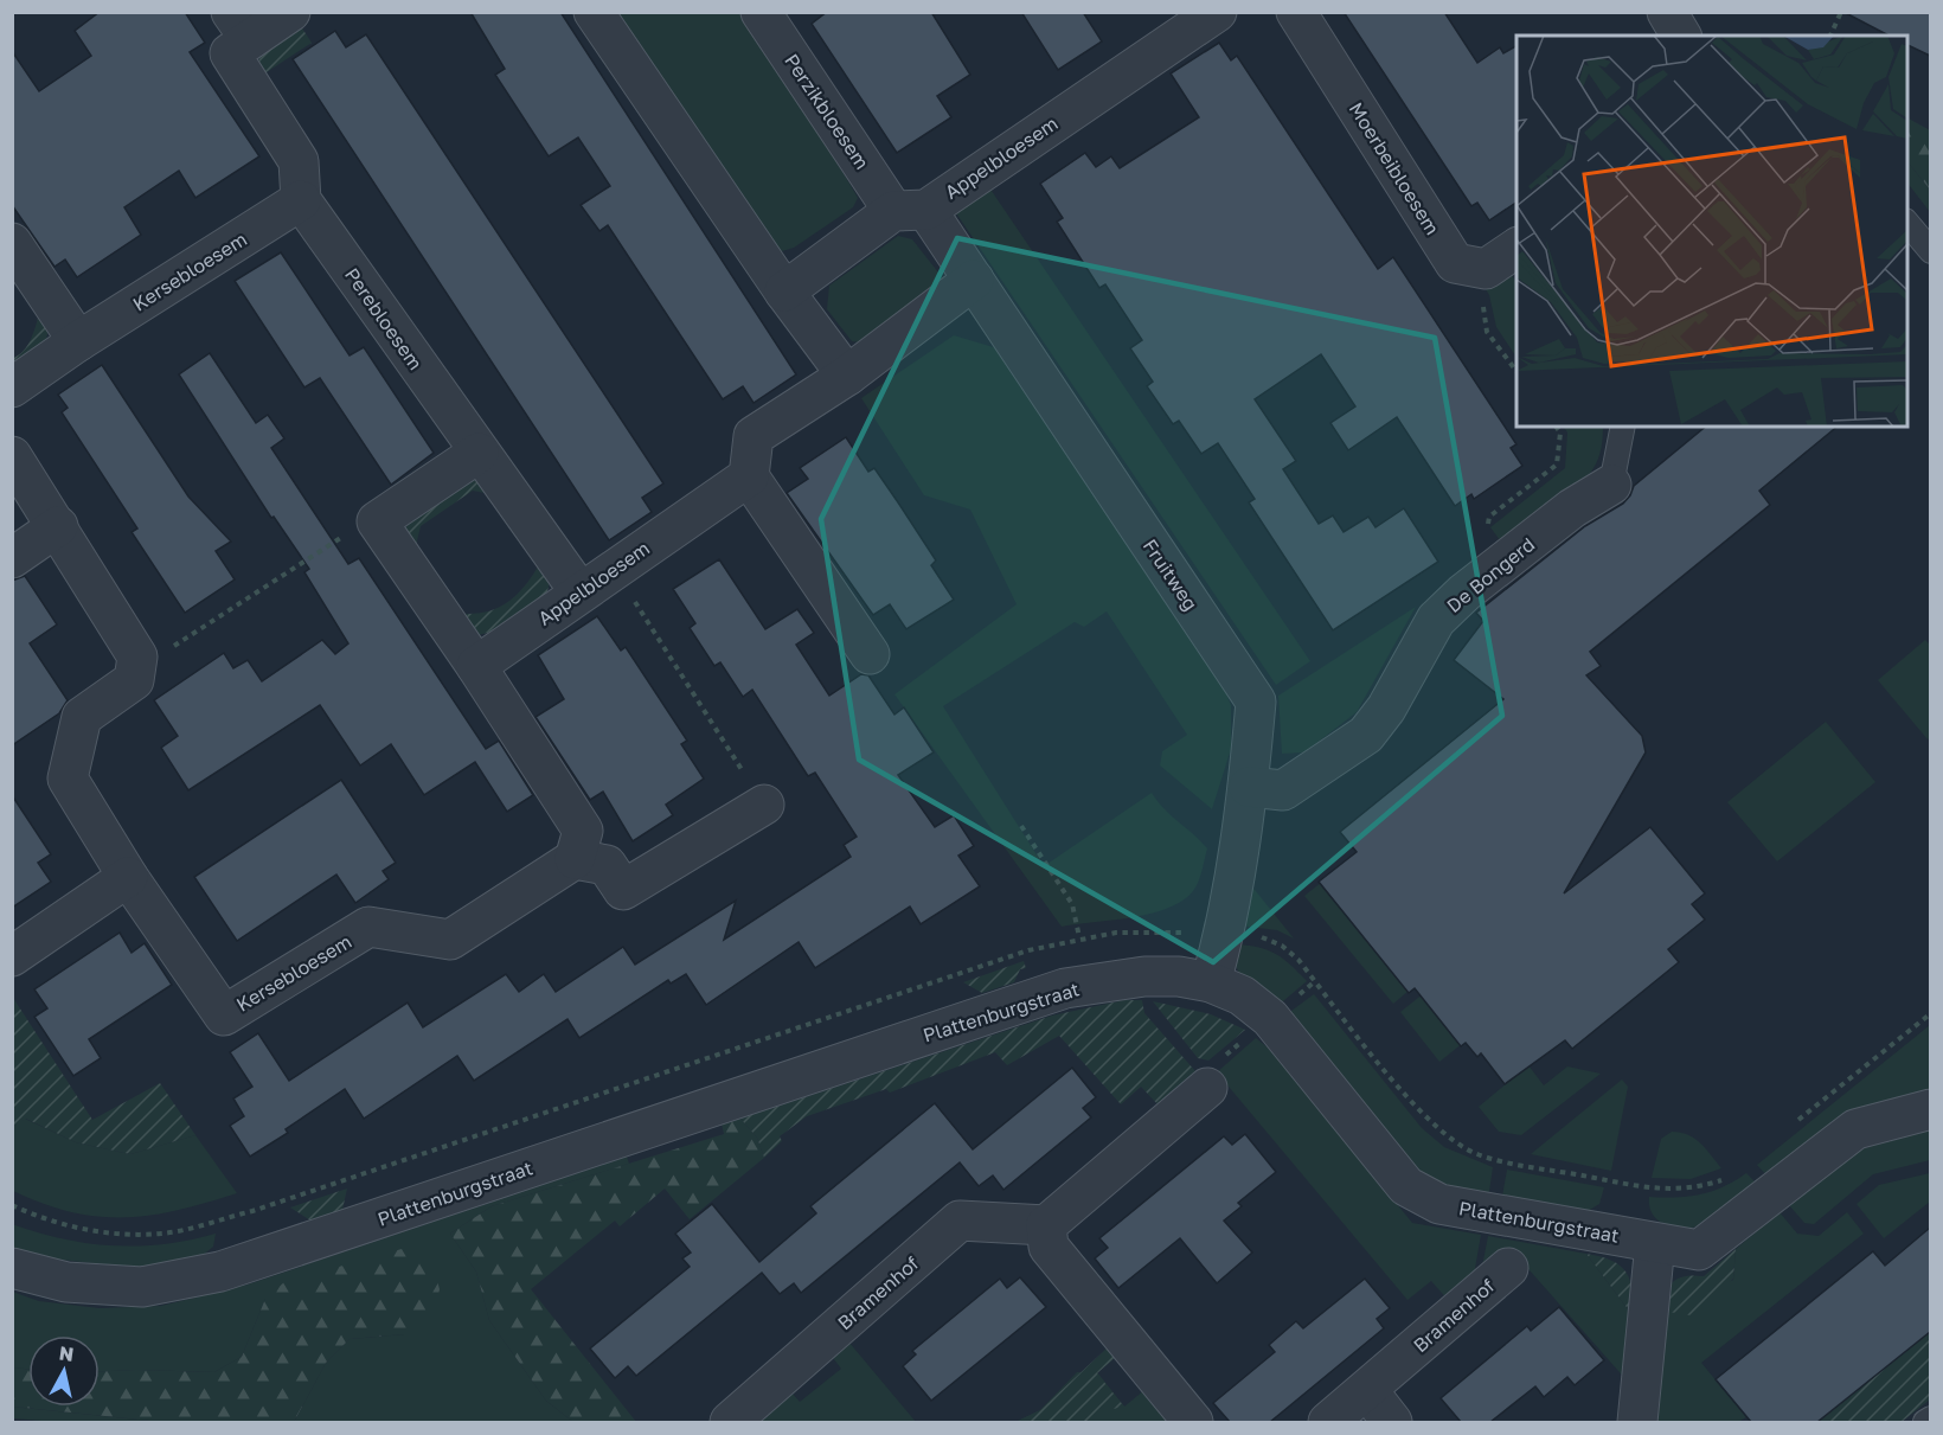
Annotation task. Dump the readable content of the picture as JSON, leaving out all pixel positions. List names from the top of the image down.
{
  "streets": {
    "street": [
      "Perzikbloesem",
      "Appelbloesem",
      "Moerbeibloesem",
      "Kersebloesem",
      "Perebloesem",
      "Fruitweg",
      "De Bongerd",
      "Plattenburgstraat",
      "Bramenhof"
    ]
  },
  "crossings": [
    ["Perzikbloesem", "Appelbloesem"],
    ["Perzikbloesem", "Fruitweg"],
    ["Appelbloesem", "Perebloesem"],
    ["Appelbloesem", "Fruitweg"],
    ["Kersebloesem", "Perebloesem"],
    ["Fruitweg", "De Bongerd"],
    ["Fruitweg", "Plattenburgstraat"]
  ],
  "north": "top"
}
